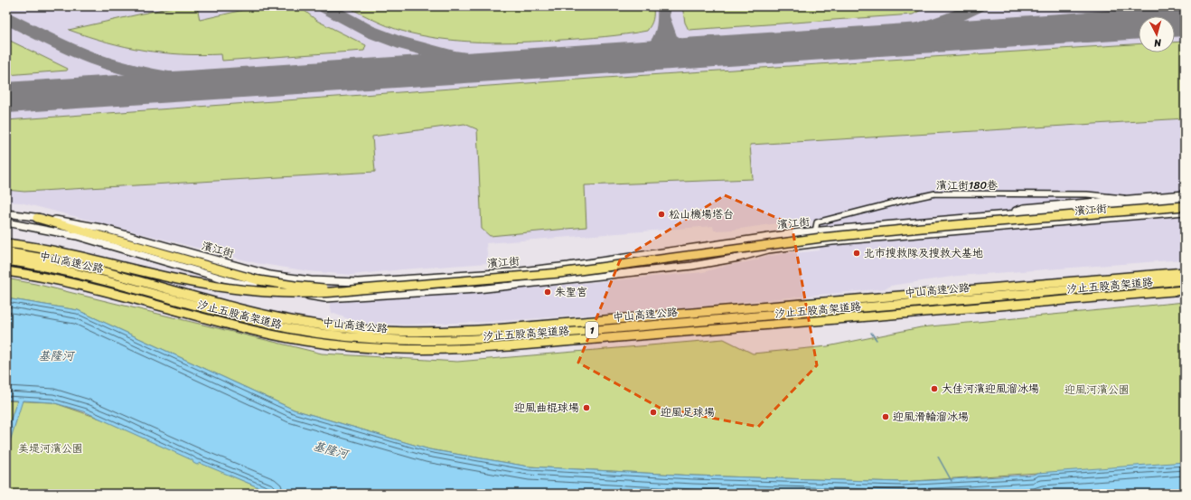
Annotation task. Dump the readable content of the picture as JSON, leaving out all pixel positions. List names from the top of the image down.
{
  "streets": {
    "highway": ["中山高速公路", "汐止五股高架道路", "1"],
    "main road": ["濱江街"],
    "street": ["濱江街180巷"]
  },
  "crossings": [
    ["濱江街180巷", "濱江街"]
  ],
  "water": ["基隆河"],
  "parks": ["迎風河濱公園", "美堤河濱公園"],
  "places": [
    "松山機場塔台",
    "北市搜救隊及搜救犬基地",
    "朱聖宮",
    "大佳河濱迎風溜冰場",
    "迎風曲棍球場",
    "迎風足球場",
    "迎風滑輪溜冰場"
  ],
  "north": "bottom"
}
